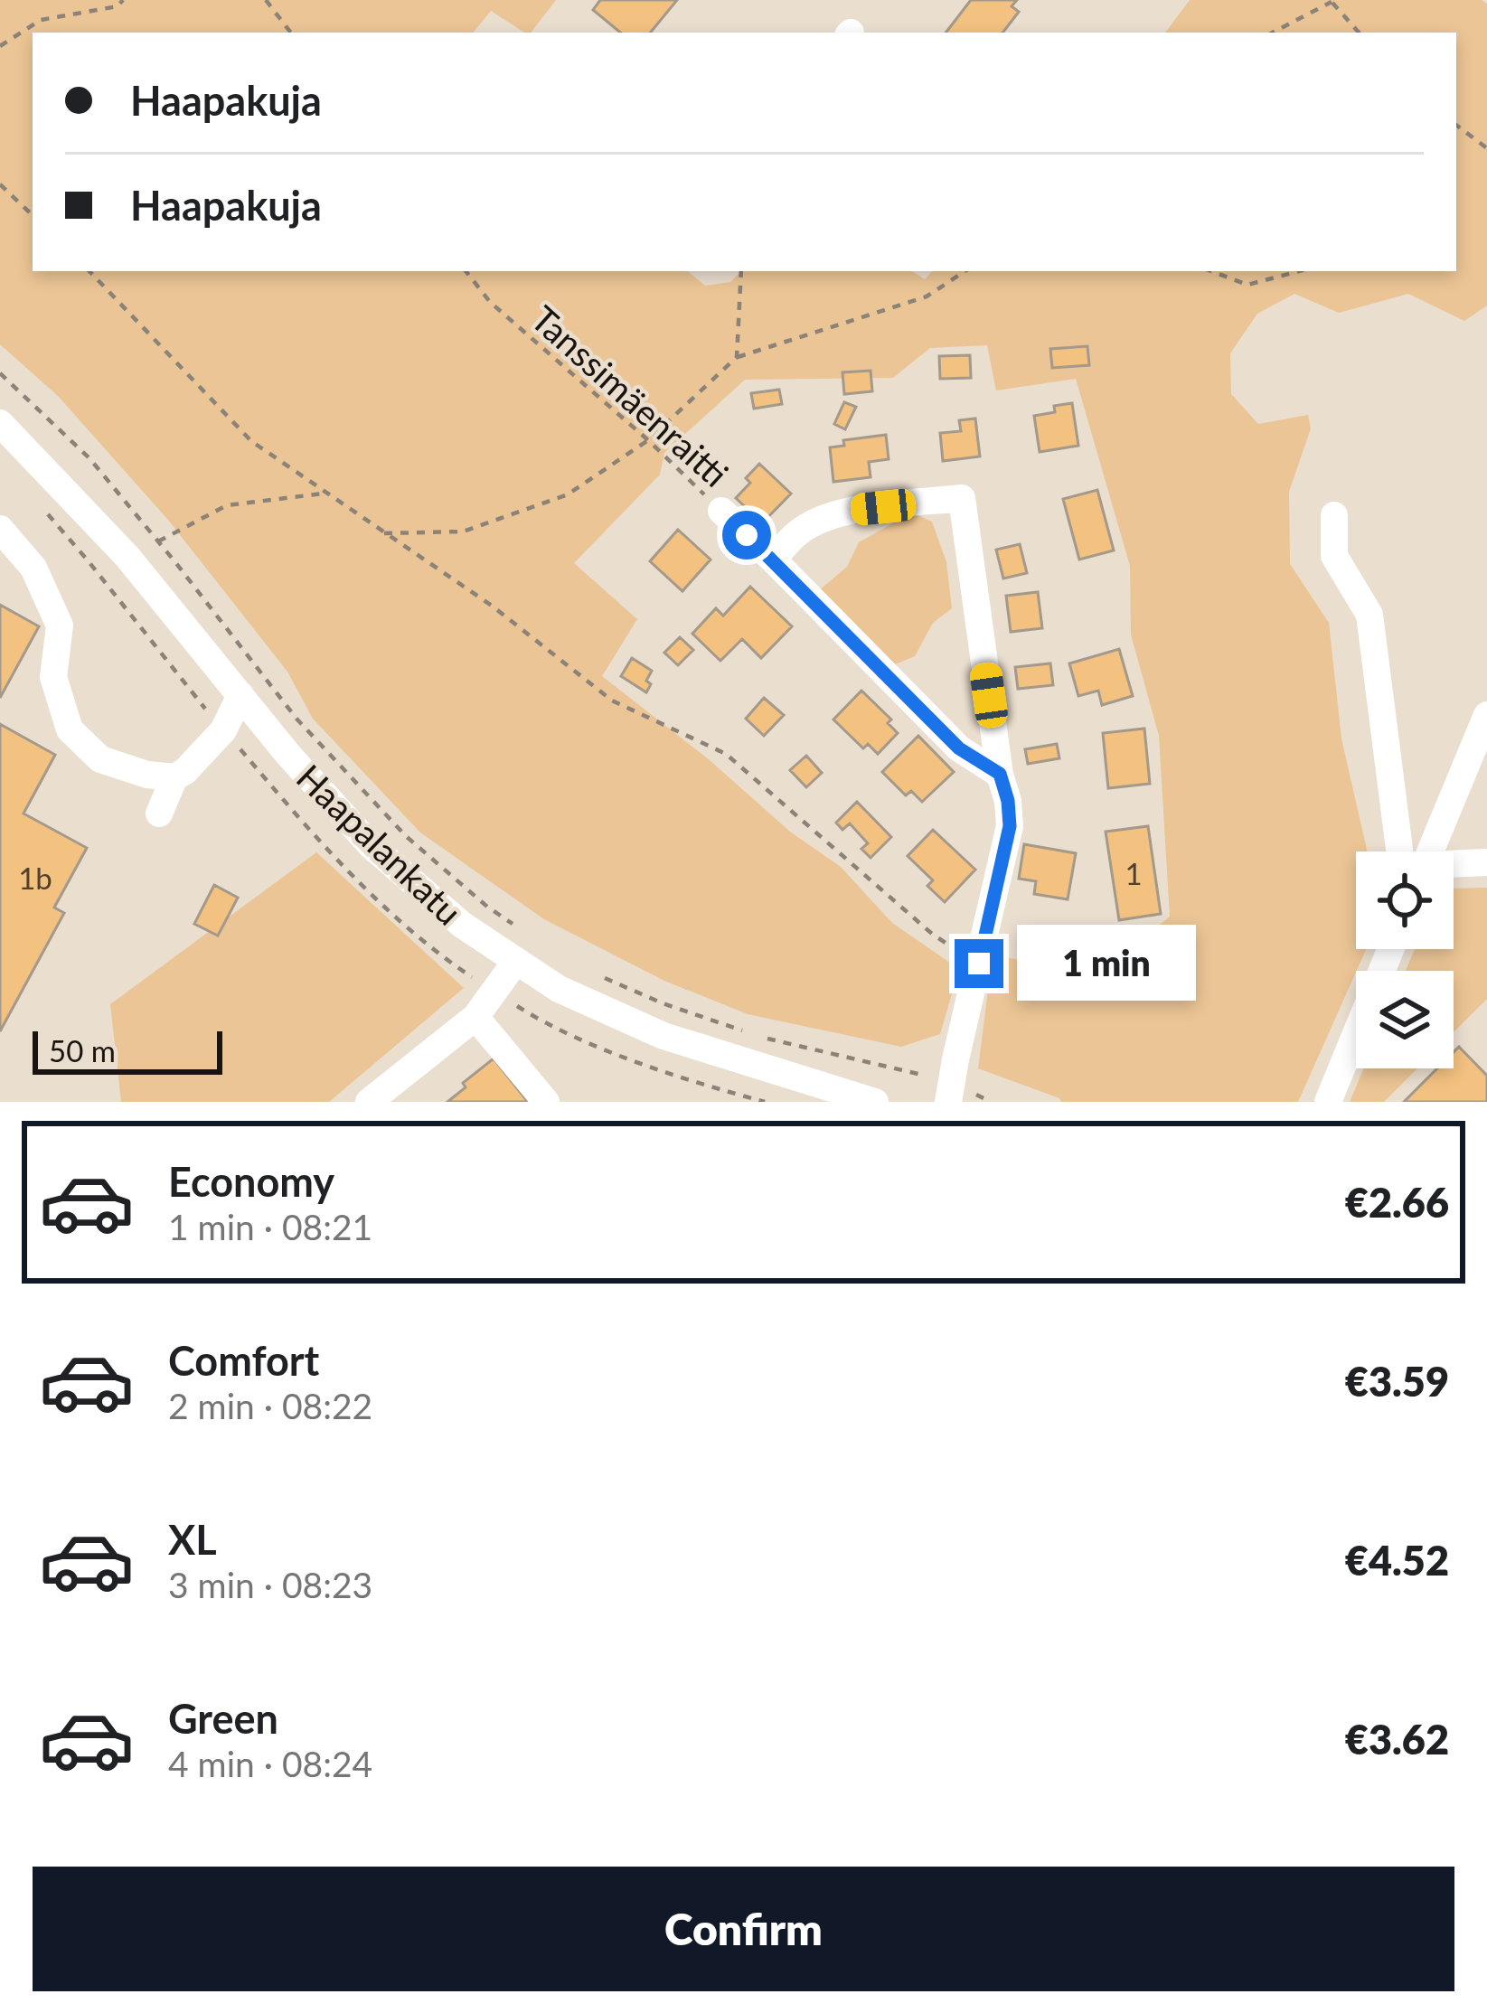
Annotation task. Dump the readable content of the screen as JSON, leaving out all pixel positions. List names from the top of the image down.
{
  "streets": {
    "street": ["Haapalankatu"],
    "path": ["Tanssimäenraitti"]
  },
  "house_numbers": ["1", "1b"],
  "scale_bar": "50 m",
  "page": {
    "banner": ["Haapakuja", "Haapakuja"],
    "bubble": "1 min",
    "scale": "50 m",
    "list": [
      {
        "name": "Economy",
        "note": "1 min · 08:21",
        "value": "€2.66"
      },
      {
        "name": "Comfort",
        "note": "2 min · 08:22",
        "value": "€3.59"
      },
      {
        "name": "XL",
        "note": "3 min · 08:23",
        "value": "€4.52"
      },
      {
        "name": "Green",
        "note": "4 min · 08:24",
        "value": "€3.62"
      }
    ],
    "buttons": "Confirm"
  }
}
